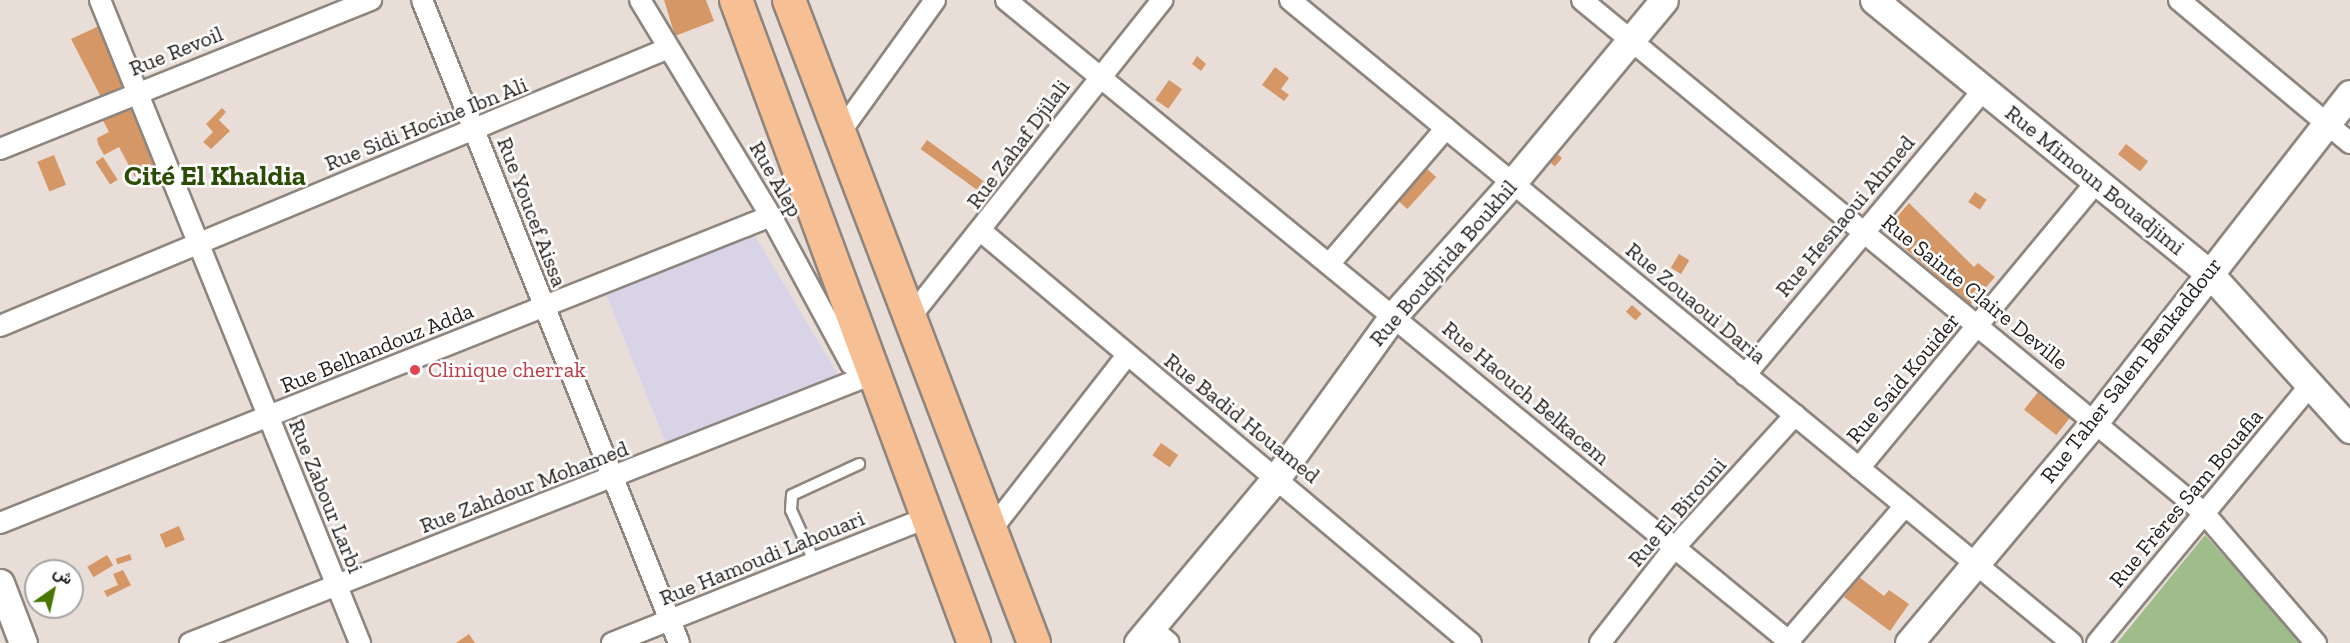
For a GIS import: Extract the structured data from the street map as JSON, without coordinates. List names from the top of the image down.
{
  "streets": {
    "street": [
      "Rue Revoil",
      "Rue Sidi Hocine Ibn Ali",
      "Rue Zahaf Djilali",
      "Rue Alep",
      "Rue Mimoun Bouadjimi",
      "Rue Youcef Aissa",
      "Rue Hesnaoui Ahmed",
      "Rue Boudjrida Boukhil",
      "Rue Sainte Claire Deville",
      "Rue Zouaoui Daria",
      "Rue Belhandouz Adda",
      "Rue Taher Salem Benkaddour",
      "Rue Said Kouider",
      "Rue Haouch Belkacem",
      "Rue Badid Houamed",
      "Rue Zahdour Mohamed",
      "Rue Zabour Larbi",
      "Rue Frères Sam Bouafia",
      "Rue El Birouni",
      "Rue Hamoudi Lahouari"
    ]
  },
  "crossings": [
    ["Rue Revoil", "Rue Zabour Larbi"],
    ["Rue Sidi Hocine Ibn Ali", "Rue Alep"],
    ["Rue Sidi Hocine Ibn Ali", "Rue Youcef Aissa"],
    ["Rue Sidi Hocine Ibn Ali", "Rue Zabour Larbi"],
    ["Rue Zahaf Djilali", "Rue Haouch Belkacem"],
    ["Rue Zahaf Djilali", "Rue Badid Houamed"],
    ["Rue Alep", "Rue Belhandouz Adda"],
    ["Rue Alep", "Rue Zahdour Mohamed"],
    ["Rue Mimoun Bouadjimi", "Rue Hesnaoui Ahmed"],
    ["Rue Mimoun Bouadjimi", "Rue Taher Salem Benkaddour"],
    ["Rue Mimoun Bouadjimi", "Rue Said Kouider"],
    ["Rue Mimoun Bouadjimi", "Rue Frères Sam Bouafia"],
    ["Rue Youcef Aissa", "Rue Belhandouz Adda"],
    ["Rue Youcef Aissa", "Rue Zahdour Mohamed"],
    ["Rue Youcef Aissa", "Rue Hamoudi Lahouari"],
    ["Rue Hesnaoui Ahmed", "Rue Sainte Claire Deville"],
    ["Rue Hesnaoui Ahmed", "Rue Zouaoui Daria"],
    ["Rue Boudjrida Boukhil", "Rue Sainte Claire Deville"],
    ["Rue Boudjrida Boukhil", "Rue Zouaoui Daria"],
    ["Rue Boudjrida Boukhil", "Rue Haouch Belkacem"],
    ["Rue Boudjrida Boukhil", "Rue Badid Houamed"],
    ["Rue Sainte Claire Deville", "Rue Taher Salem Benkaddour"],
    ["Rue Sainte Claire Deville", "Rue Said Kouider"],
    ["Rue Sainte Claire Deville", "Rue Frères Sam Bouafia"],
    ["Rue Zouaoui Daria", "Rue Taher Salem Benkaddour"],
    ["Rue Zouaoui Daria", "Rue Said Kouider"],
    ["Rue Zouaoui Daria", "Rue El Birouni"],
    ["Rue Belhandouz Adda", "Rue Zabour Larbi"],
    ["Rue Haouch Belkacem", "Rue El Birouni"],
    ["Rue Zahdour Mohamed", "Rue Zabour Larbi"]
  ],
  "districts": ["Cité El Khaldia"],
  "places": ["Clinique cherrak"],
  "north": "top right"
}
